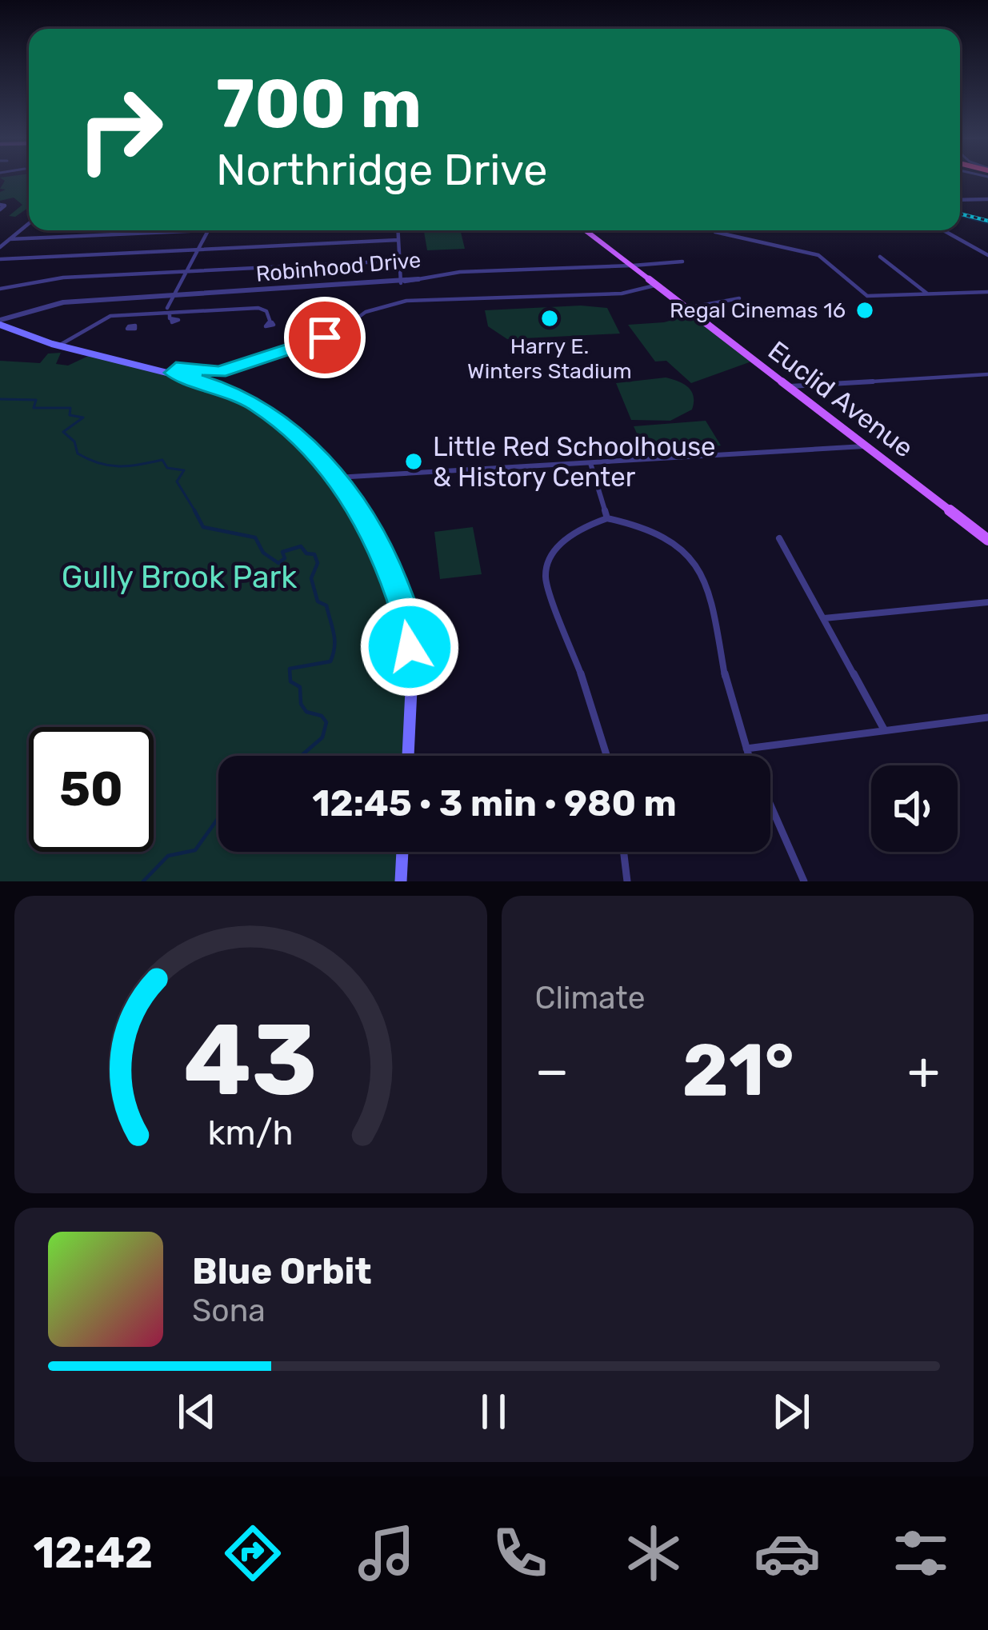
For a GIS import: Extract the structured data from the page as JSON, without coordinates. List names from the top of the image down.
{
  "streets": {
    "main road": ["Euclid Avenue"],
    "street": ["Robinhood Drive"]
  },
  "crossings": [
    ["Robinhood Drive", "Euclid Avenue"]
  ],
  "parks": ["Gully Brook Park"],
  "places": ["Regal Cinemas 16", "Harry E. Winters Stadium", "Little Red Schoolhouse & History Center"],
  "page": {
    "turn": ["700 m", "Northridge Drive"],
    "limit": "50",
    "trip": "12:45 · 3 min · 980 m",
    "tile": "Climate",
    "heat": ["−", "21°", "+"],
    "song": ["Blue Orbit", "Sona"],
    "tabs": "12:42",
    "gauge": ["43", "km/h"]
  }
}
